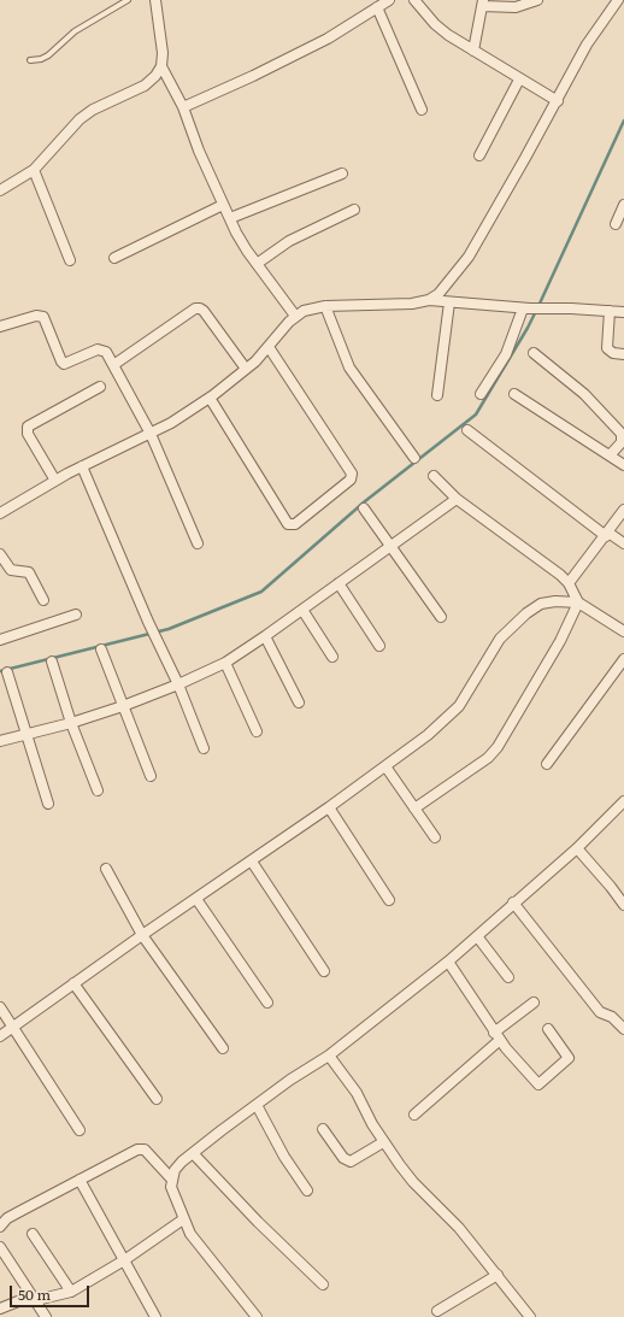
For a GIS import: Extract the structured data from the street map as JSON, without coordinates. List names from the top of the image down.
{
  "scale_bar": "50 m"
}
